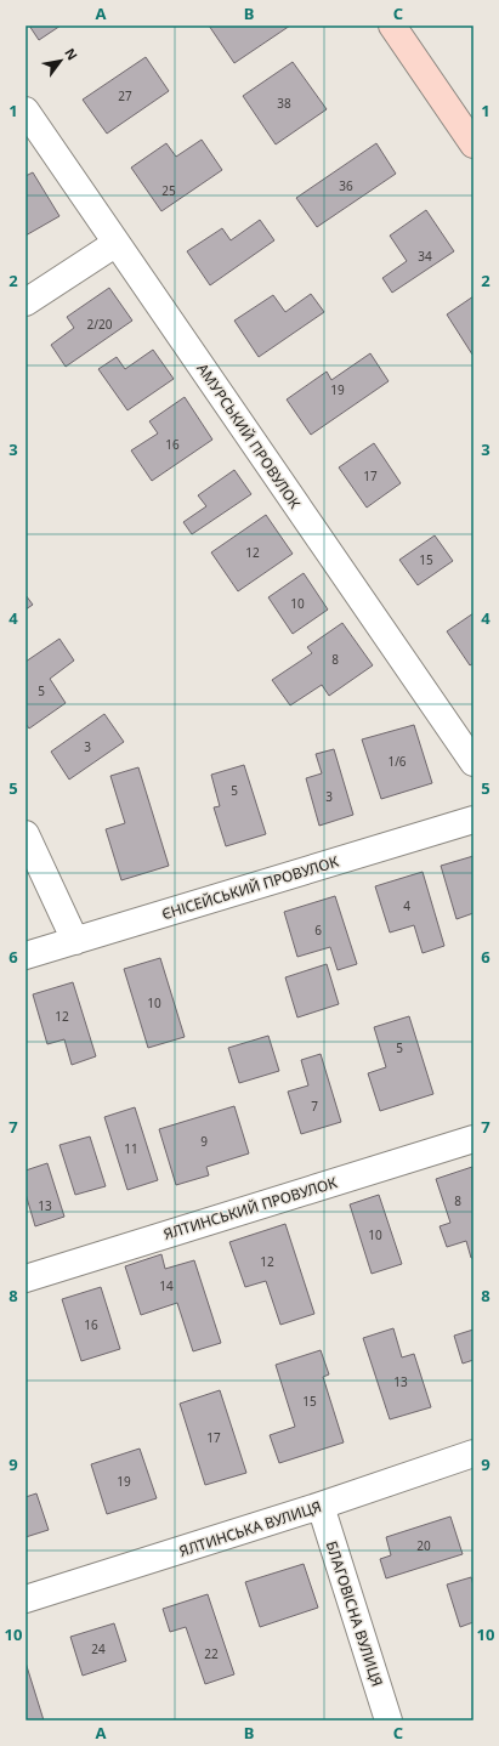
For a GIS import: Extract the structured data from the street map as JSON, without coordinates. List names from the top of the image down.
{
  "streets": {
    "street": [
      "АМУРСЬКИЙ ПРОВУЛОК",
      "ЄНІСЕЙСЬКИЙ ПРОВУЛОК",
      "ЯЛТИНСЬКИЙ ПРОВУЛОК",
      "ЯЛТИНСЬКА ВУЛИЦЯ",
      "БЛАГОВІСНА ВУЛИЦЯ"
    ]
  },
  "crossings": [
    ["ЯЛТИНСЬКА ВУЛИЦЯ", "БЛАГОВІСНА ВУЛИЦЯ"]
  ],
  "house_numbers": [
    "27",
    "38",
    "36",
    "25",
    "34",
    "2/20",
    "19",
    "16",
    "17",
    "12",
    "15",
    "10",
    "8",
    "5",
    "3",
    "1/6",
    "5",
    "3",
    "4",
    "6",
    "10",
    "12",
    "5",
    "7",
    "9",
    "11",
    "8",
    "13",
    "10",
    "12",
    "14",
    "16",
    "13",
    "15",
    "17",
    "19",
    "20",
    "24",
    "22"
  ],
  "north": "top right",
  "grid": {
    "columns": ["A", "B", "C"],
    "rows": [
      "1",
      "2",
      "3",
      "4",
      "5",
      "6",
      "7",
      "8",
      "9",
      "10"
    ]
  }
}
